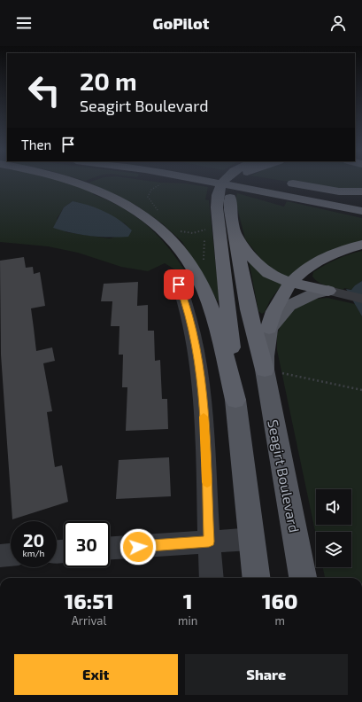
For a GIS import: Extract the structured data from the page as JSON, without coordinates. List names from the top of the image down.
{
  "streets": {
    "main road": ["Seagirt Boulevard"]
  },
  "page": {
    "header": "GoPilot",
    "turn": ["20 m", "Seagirt Boulevard"],
    "then": "Then",
    "speed": "20 km/h",
    "limit": "30",
    "eta": [
      "16:51",
      "Arrival",
      "1",
      "min",
      "160",
      "m"
    ],
    "buttons": ["Exit", "Share"]
  }
}
